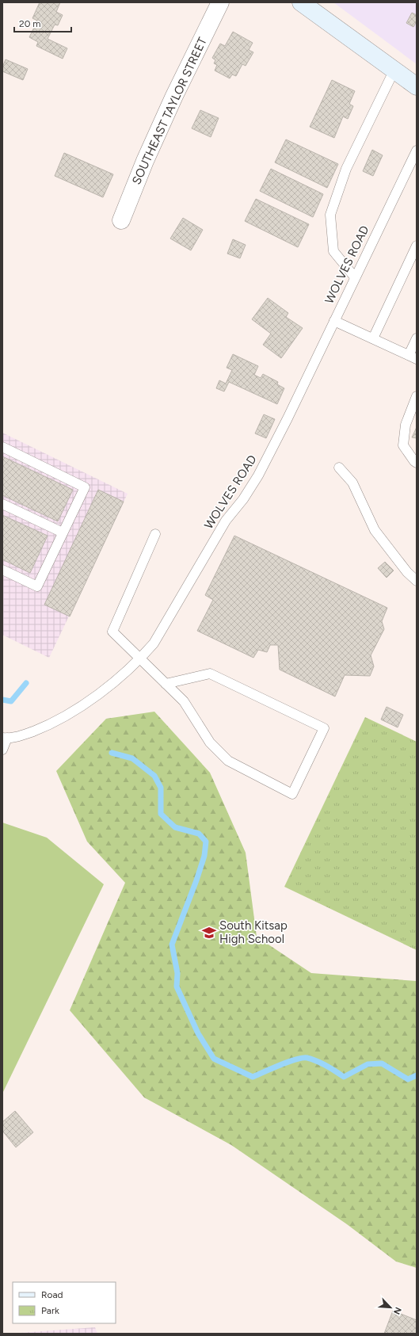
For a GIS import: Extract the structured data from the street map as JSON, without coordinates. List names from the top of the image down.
{
  "streets": {
    "street": ["SOUTHEAST TAYLOR STREET"],
    "lane": ["WOLVES ROAD"]
  },
  "places": {
    "school or university": ["South Kitsap High School"]
  },
  "legend": ["Road", "Park"],
  "scale_bar": "20 m",
  "north": "bottom right"
}
